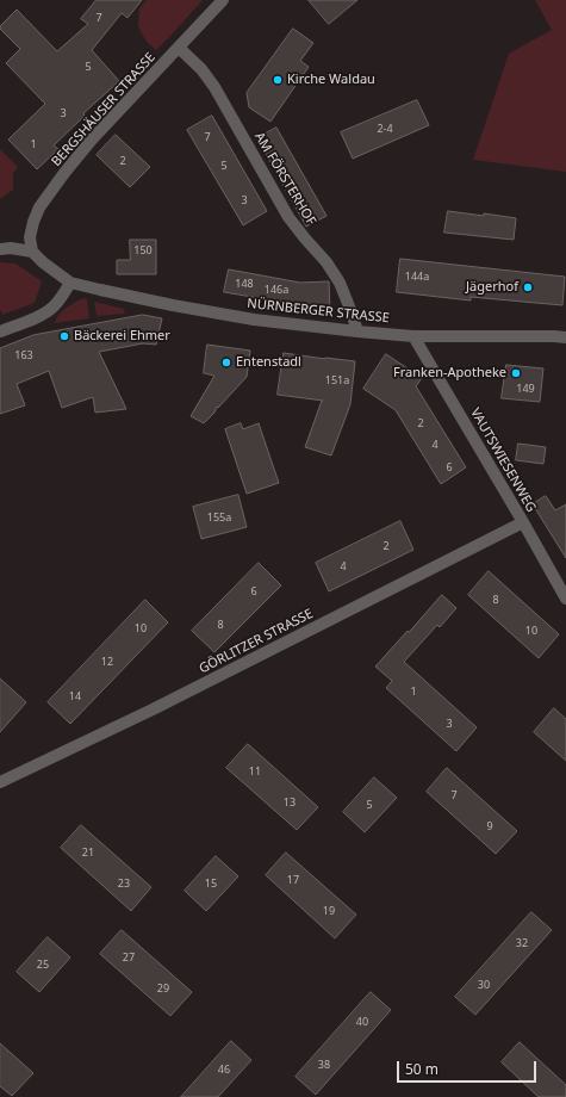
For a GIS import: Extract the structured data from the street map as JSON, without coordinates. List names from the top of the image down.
{
  "streets": {
    "street": [
      "BERGSHÄUSER STRASSE",
      "AM FÖRSTERHOF",
      "NÜRNBERGER STRASSE",
      "VAUTSWIESENWEG",
      "GÖRLITZER STRASSE"
    ]
  },
  "crossings": [
    ["BERGSHÄUSER STRASSE", "AM FÖRSTERHOF"],
    ["BERGSHÄUSER STRASSE", "NÜRNBERGER STRASSE"],
    ["AM FÖRSTERHOF", "NÜRNBERGER STRASSE"],
    ["NÜRNBERGER STRASSE", "VAUTSWIESENWEG"],
    ["VAUTSWIESENWEG", "GÖRLITZER STRASSE"]
  ],
  "places": [
    "Kirche Waldau",
    "Jägerhof",
    "Bäckerei Ehmer",
    "Entenstadl",
    "Franken-Apotheke"
  ],
  "house_numbers": [
    "7",
    "5",
    "3",
    "2-4",
    "7",
    "1",
    "2",
    "5",
    "3",
    "150",
    "144a",
    "148",
    "146a",
    "163",
    "151a",
    "149",
    "2",
    "4",
    "6",
    "155a",
    "2",
    "4",
    "6",
    "8",
    "8",
    "10",
    "10",
    "12",
    "1",
    "14",
    "3",
    "11",
    "7",
    "13",
    "5",
    "9",
    "21",
    "17",
    "23",
    "15",
    "19",
    "32",
    "27",
    "25",
    "30",
    "29",
    "40",
    "38",
    "46"
  ],
  "scale_bar": "50 m"
}
